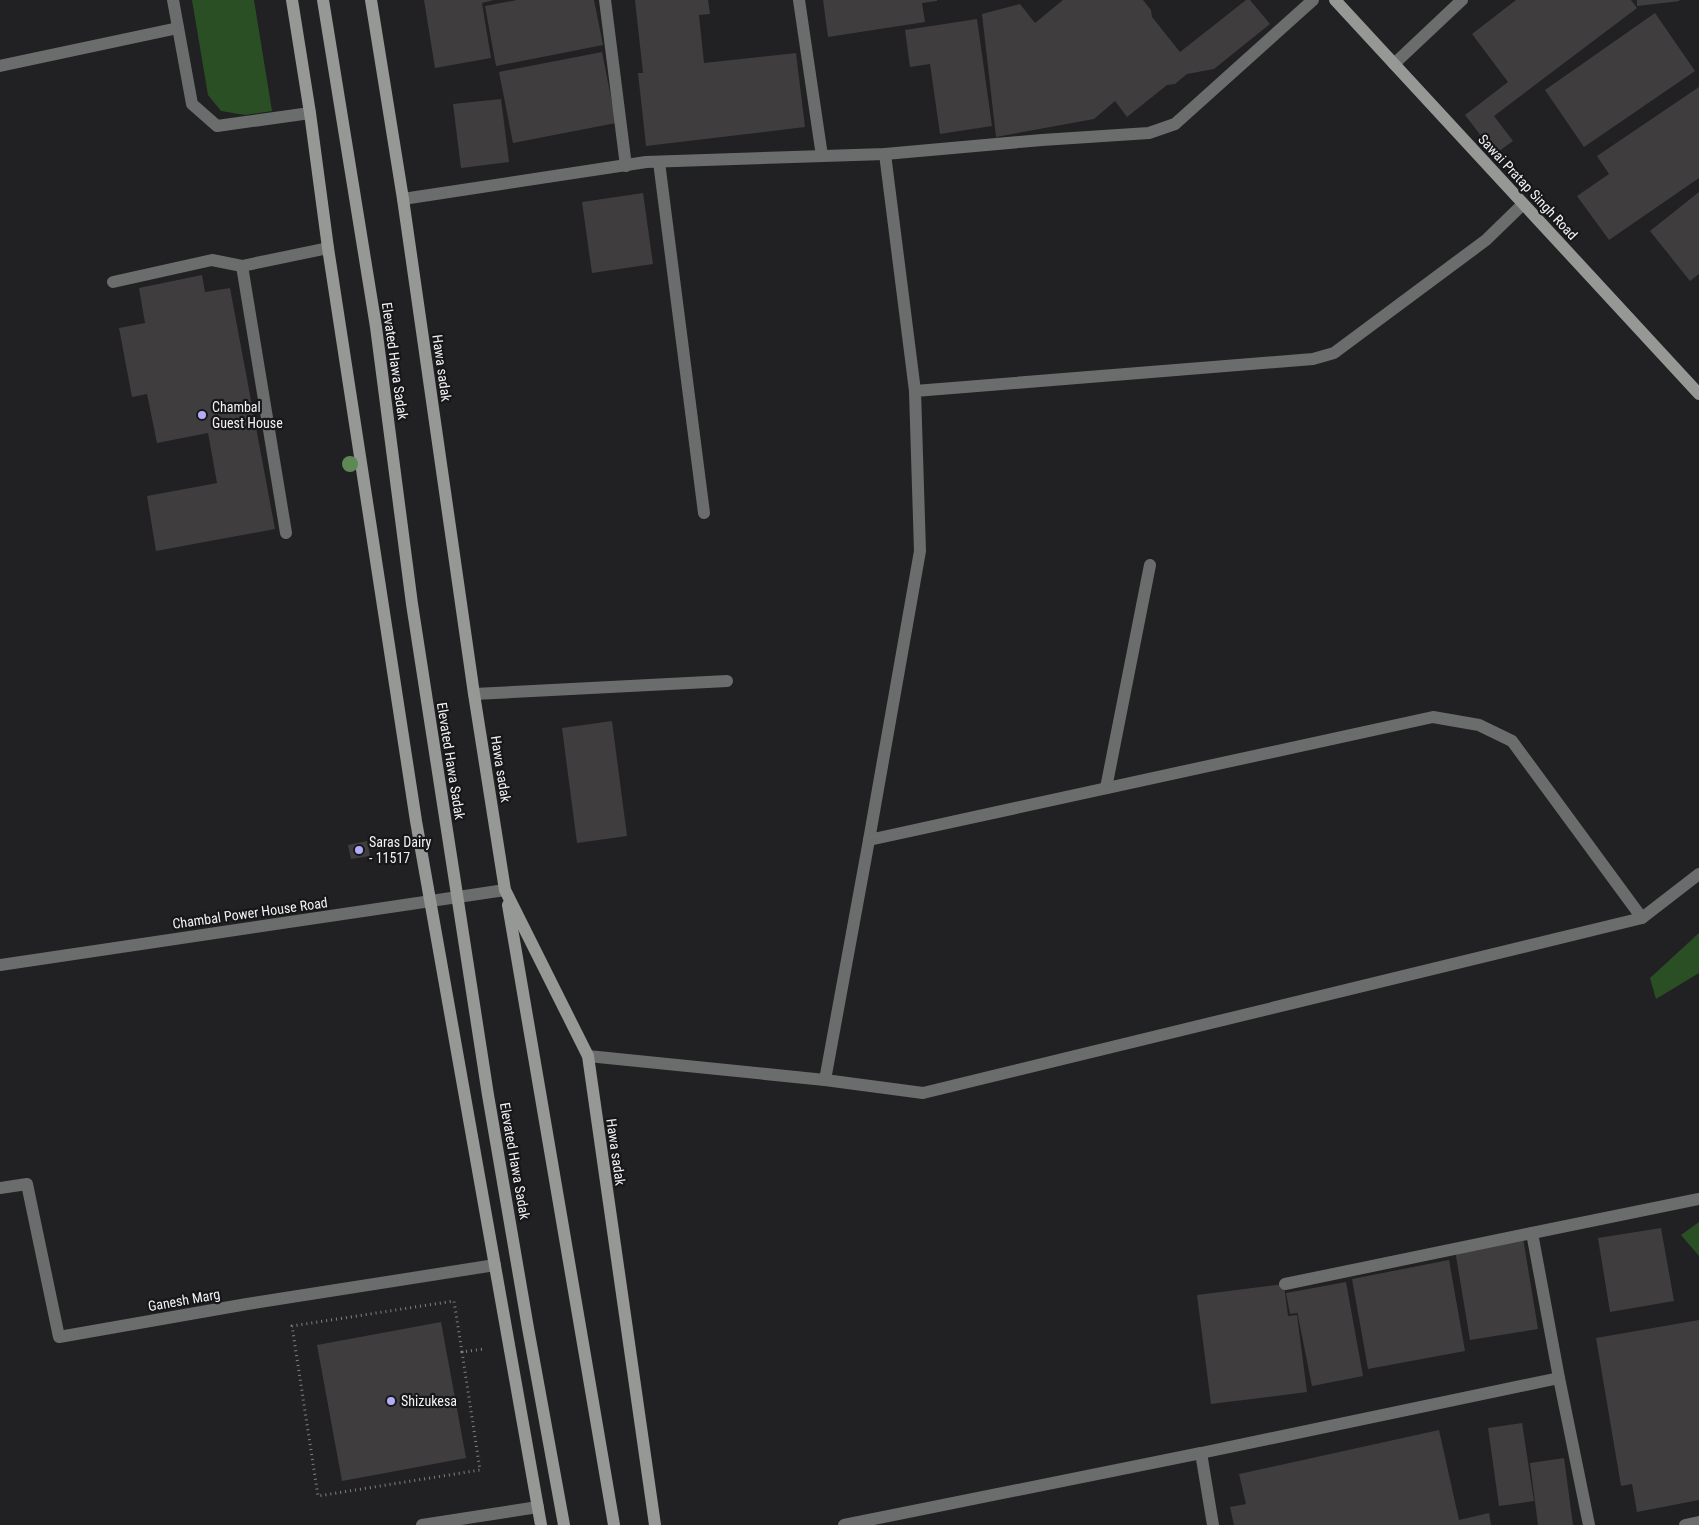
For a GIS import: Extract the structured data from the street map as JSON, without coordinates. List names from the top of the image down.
{
  "streets": {
    "main road": ["Sawai Pratap Singh Road", "Elevated Hawa Sadak", "Hawa sadak"],
    "street": ["Chambal Power House Road", "Ganesh Marg"]
  },
  "crossings": [
    ["Hawa sadak", "Chambal Power House Road"]
  ],
  "places": ["Chambal Guest House", "Saras Dairy - 11517", "Shizukesa"]
}
